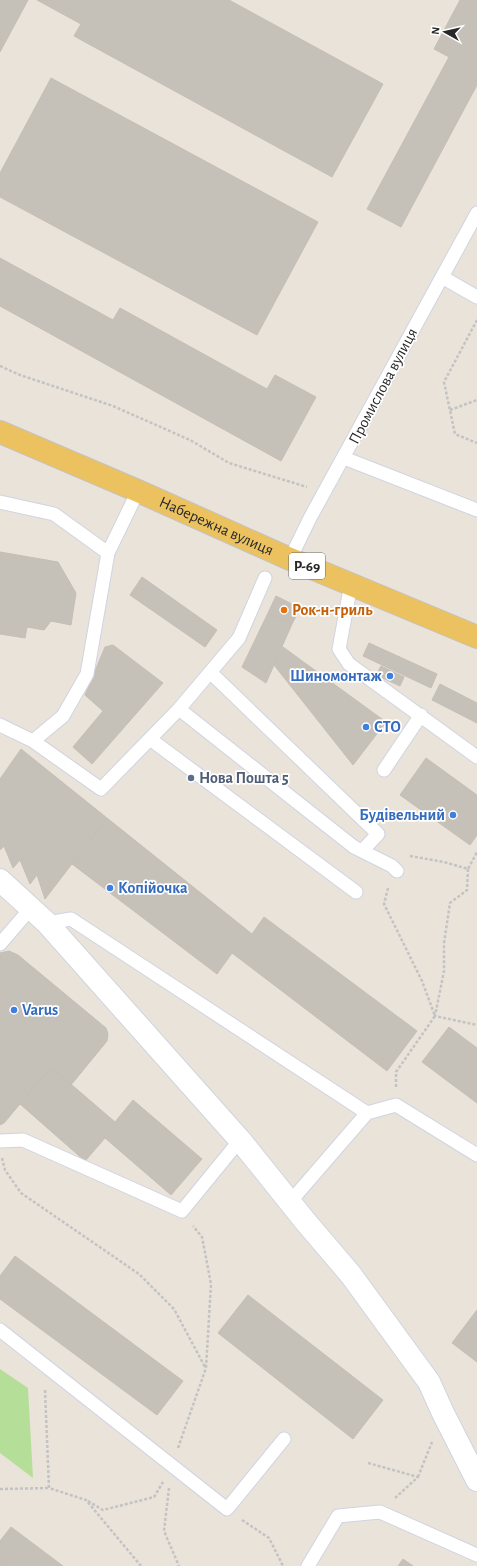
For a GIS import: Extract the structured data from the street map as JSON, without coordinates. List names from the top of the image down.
{
  "streets": {
    "main road": ["Набережна вулиця", "Р-69"],
    "lane": ["Промислова вулиця"]
  },
  "crossings": [
    ["Промислова вулиця", "Набережна вулиця"]
  ],
  "places": [
    "Рок-н-гриль",
    "Шиномонтаж",
    "СТО",
    "Нова Пошта 5",
    "Будівельний",
    "Копійочка",
    "Varus"
  ],
  "north": "left"
}
